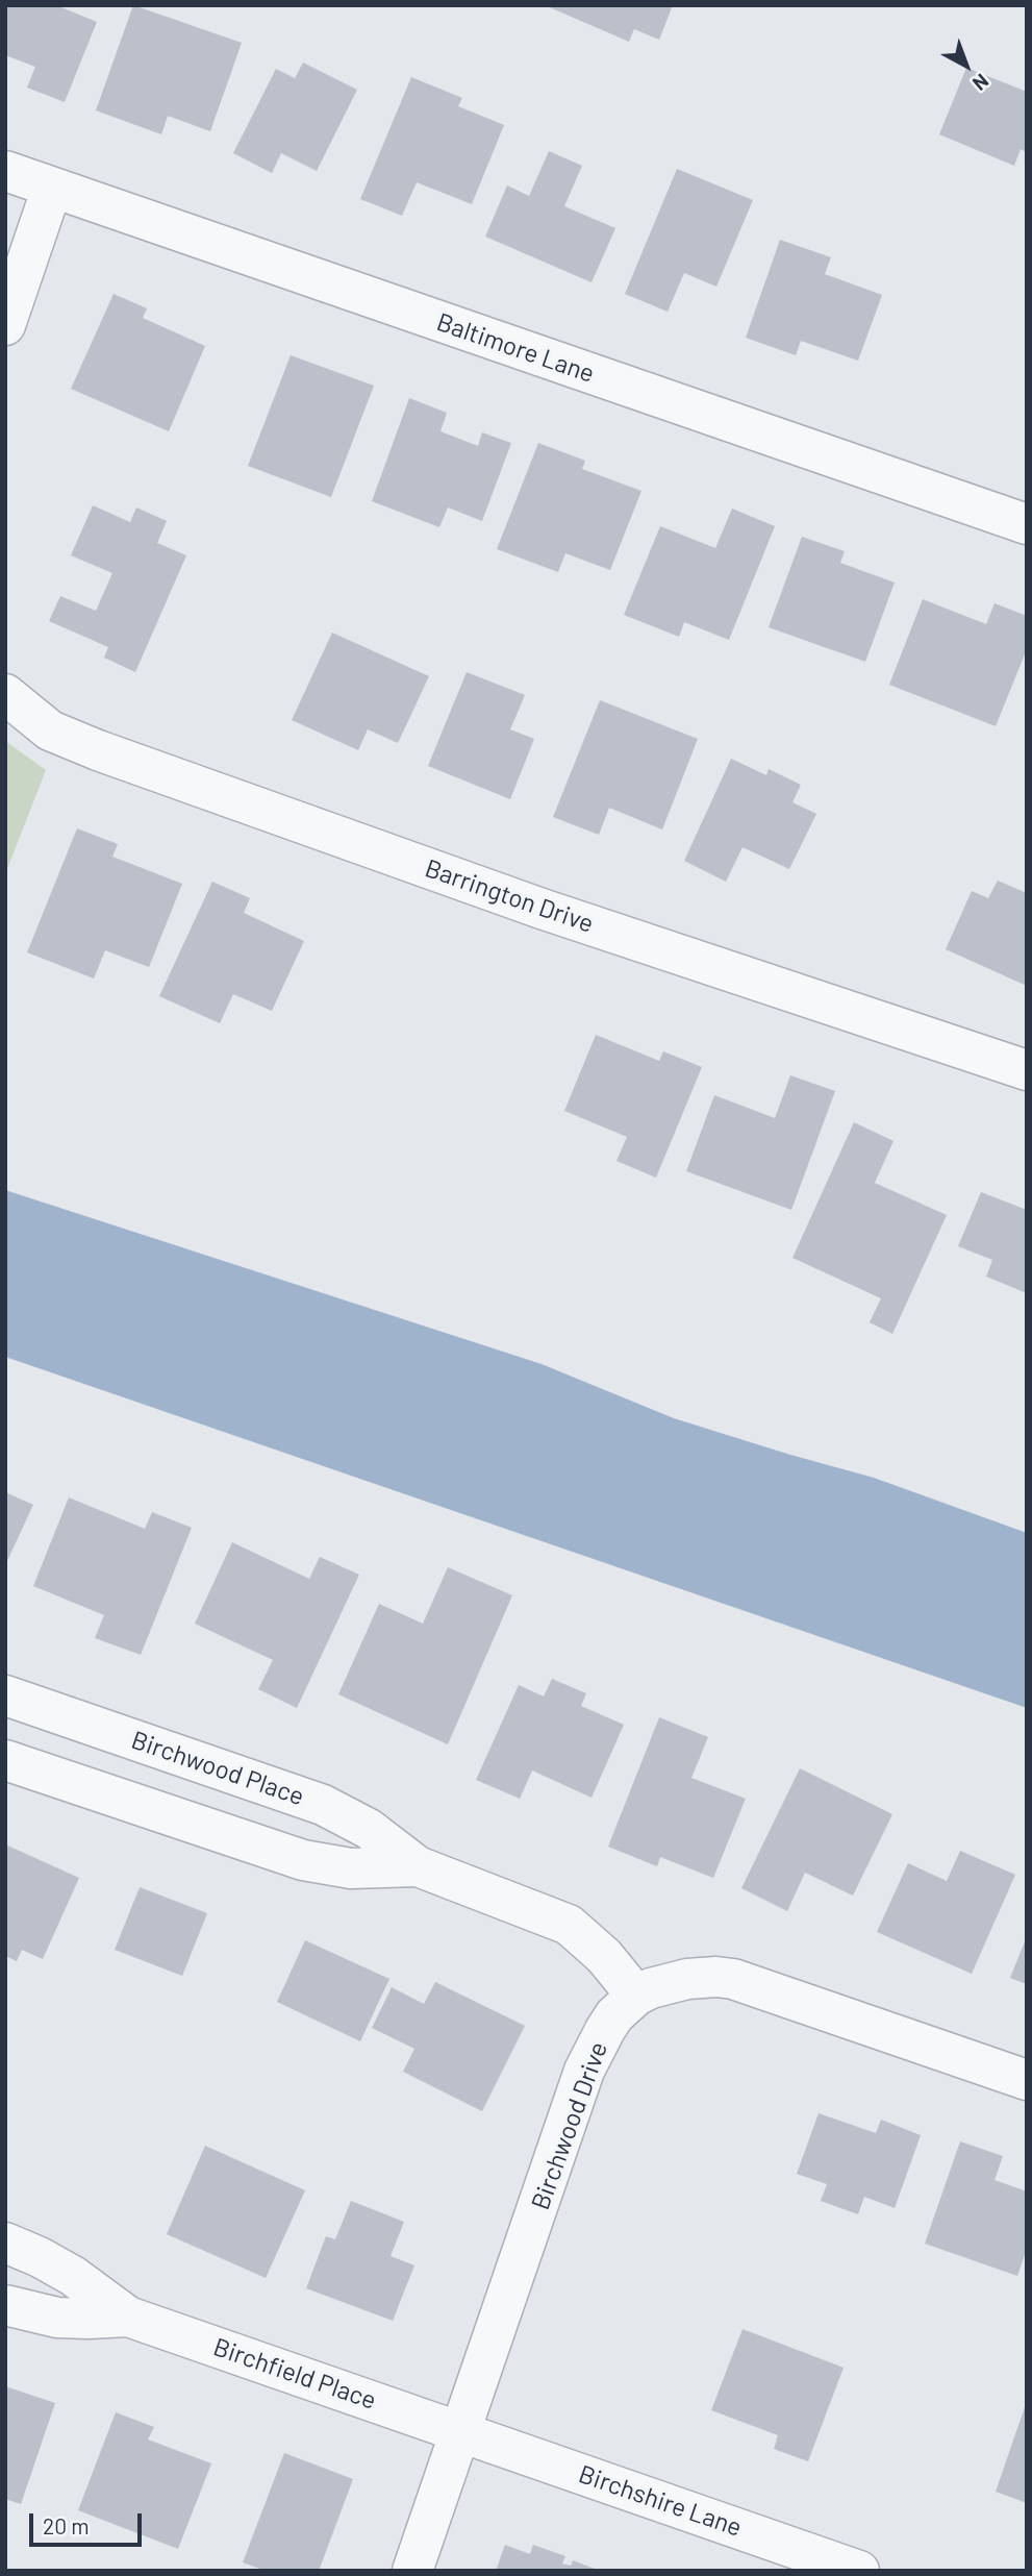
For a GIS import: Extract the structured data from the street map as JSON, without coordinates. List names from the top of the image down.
{
  "streets": {
    "street": [
      "Baltimore Lane",
      "Barrington Drive",
      "Birchwood Place",
      "Birchwood Drive",
      "Birchfield Place",
      "Birchshire Lane"
    ]
  },
  "crossings": [
    ["Birchwood Place", "Birchwood Drive"],
    ["Birchwood Drive", "Birchfield Place"],
    ["Birchwood Drive", "Birchshire Lane"],
    ["Birchfield Place", "Birchshire Lane"]
  ],
  "scale_bar": "20 m",
  "north": "bottom right"
}
